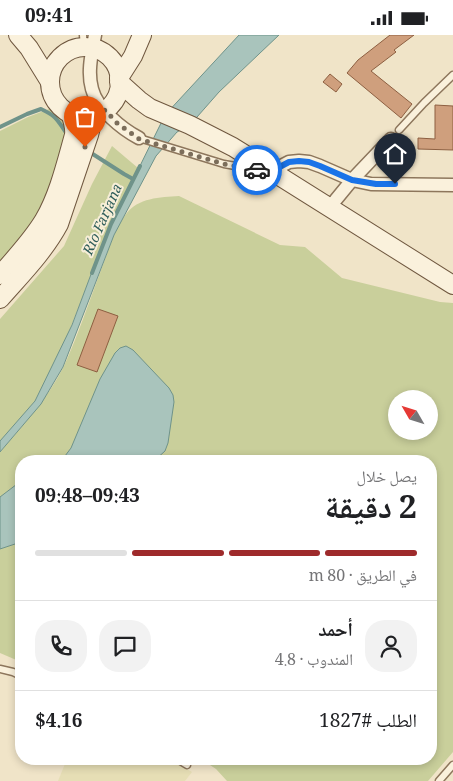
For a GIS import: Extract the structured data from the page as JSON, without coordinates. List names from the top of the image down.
{
  "water": ["Río Farjana"],
  "north": "top left",
  "page": {
    "status": "09:41",
    "heading": ["2 دقيقة", "يصل خلال", "09:43–09:48"],
    "panel": [
      "أحمد",
      "المندوب · 4.8",
      "الطلب #1827",
      "$4.16"
    ],
    "bar": "في الطريق · 80 m"
  }
}
